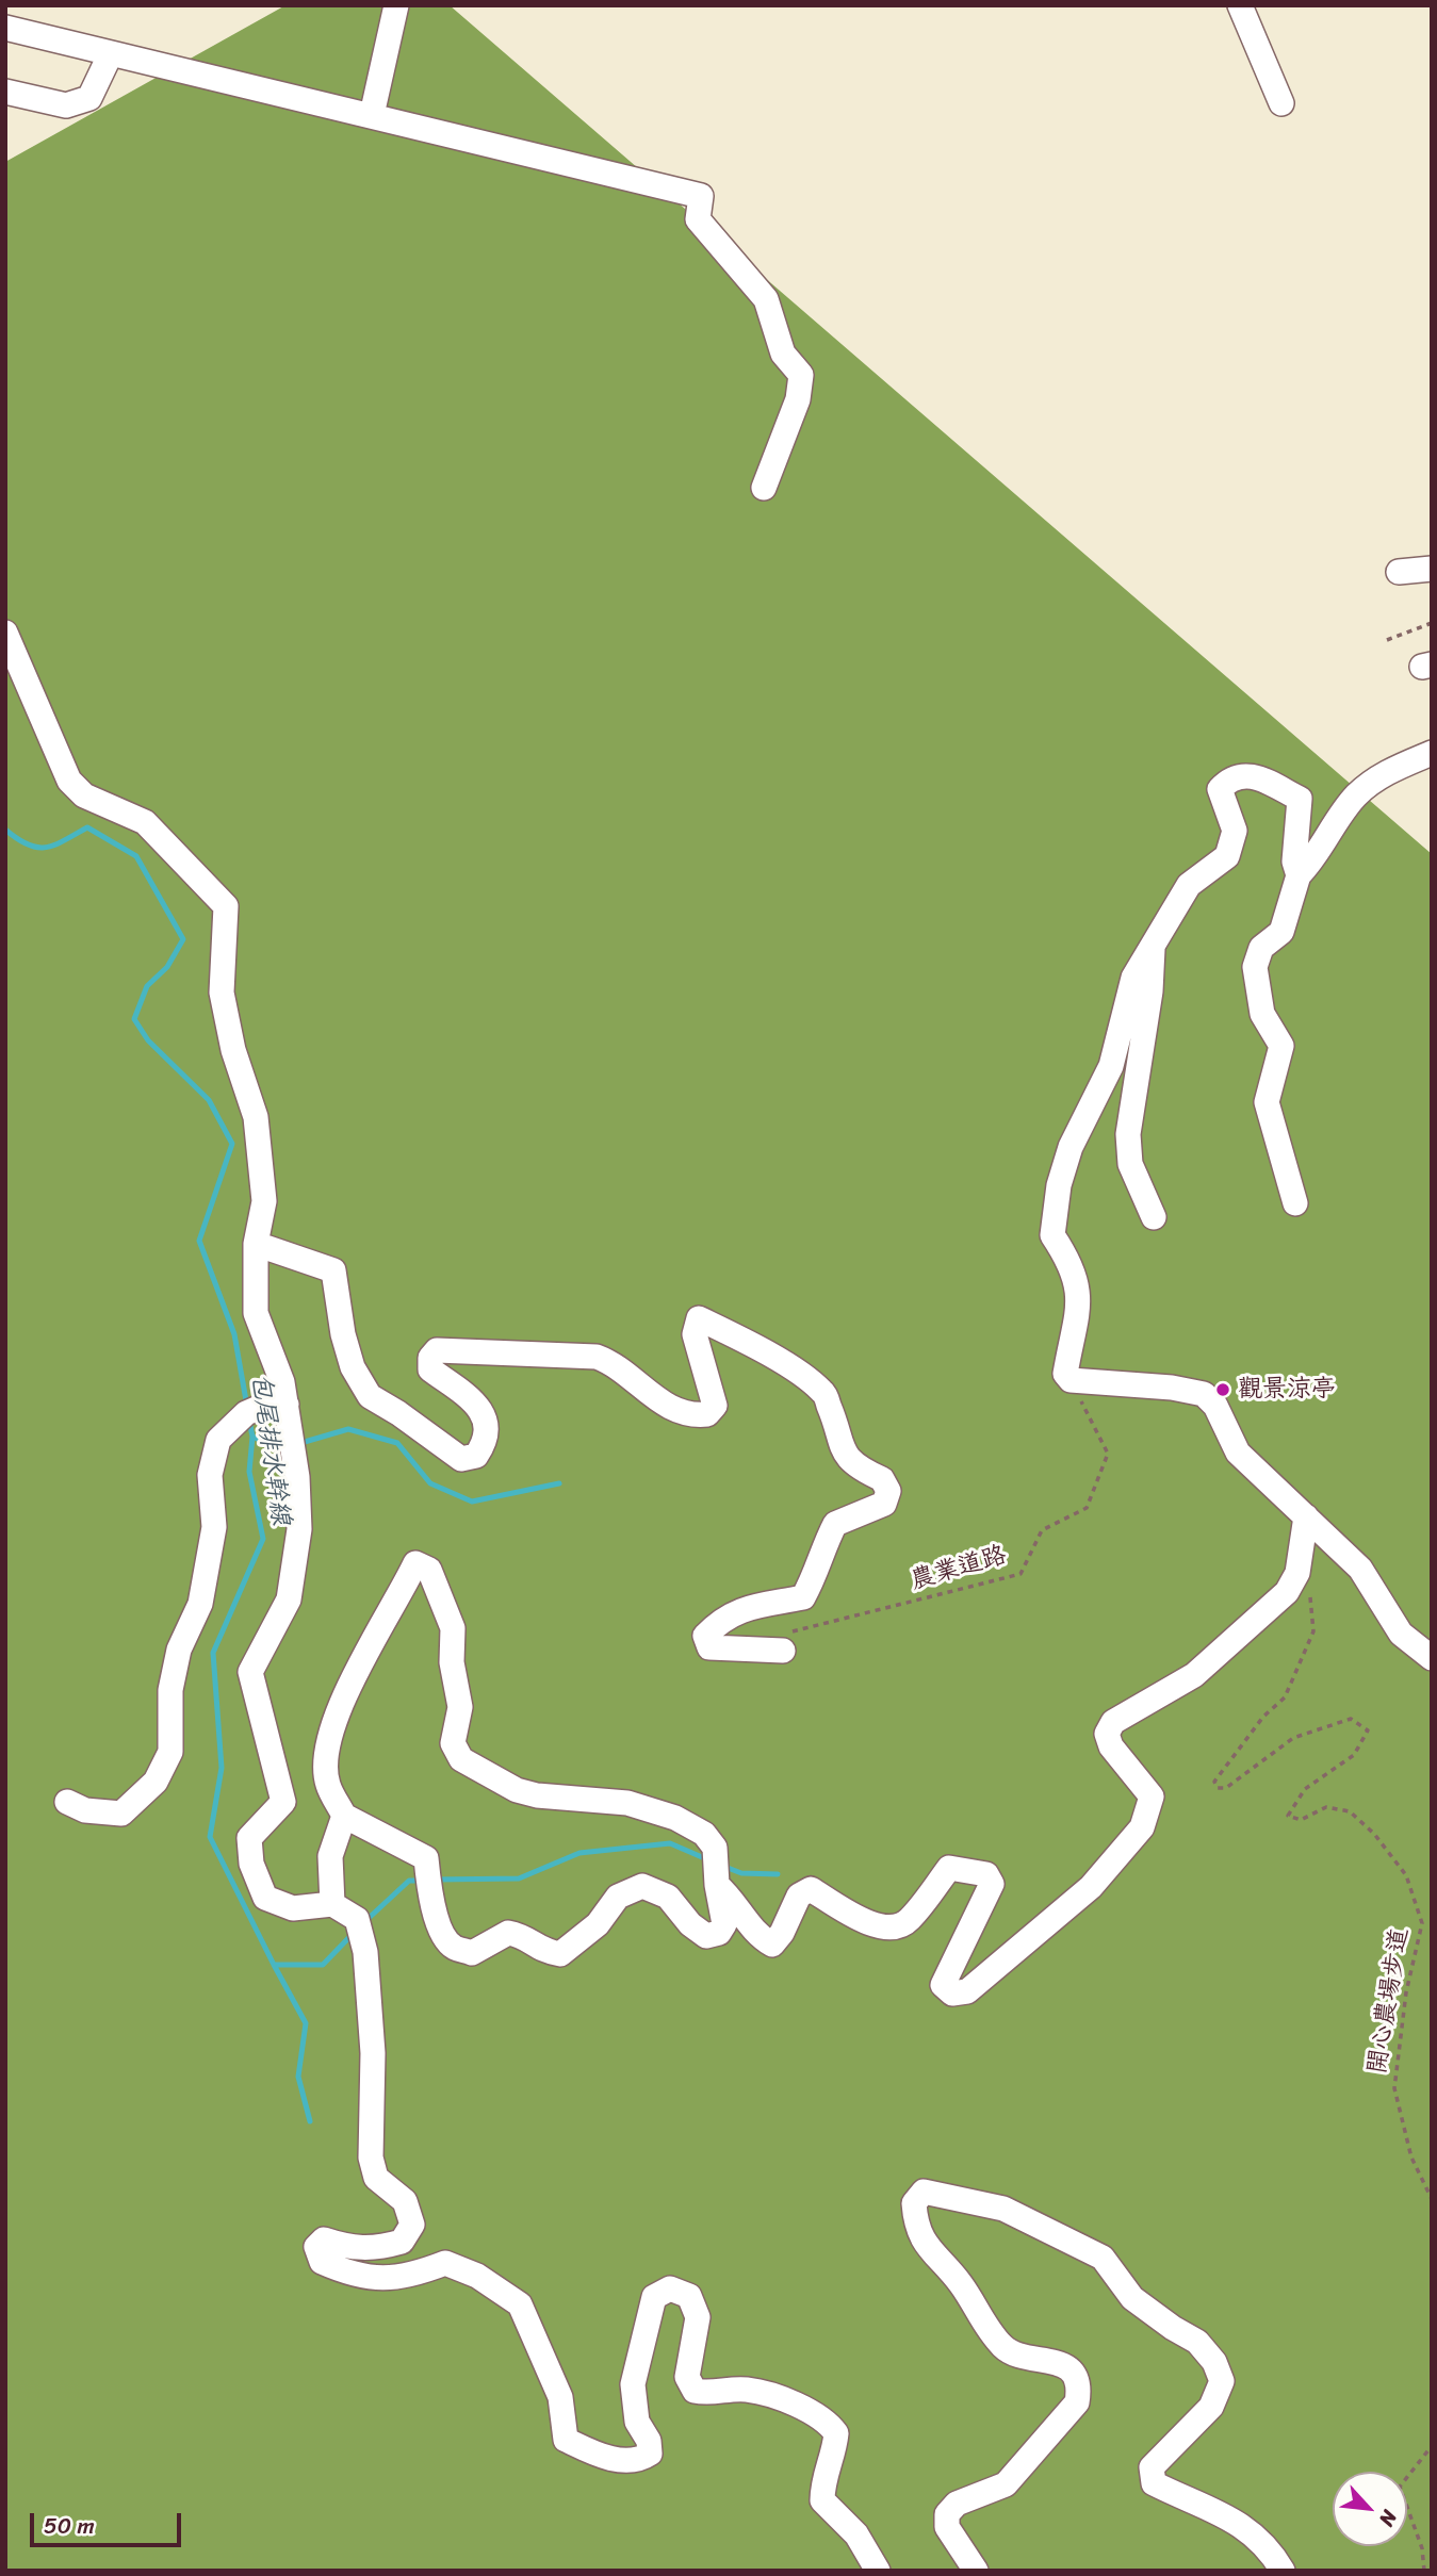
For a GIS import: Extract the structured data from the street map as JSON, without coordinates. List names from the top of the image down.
{
  "streets": {
    "path": ["農業道路", "開心農場步道"]
  },
  "water": ["包尾排水幹線"],
  "places": ["觀景涼亭"],
  "scale_bar": "50 m",
  "north": "bottom right"
}
